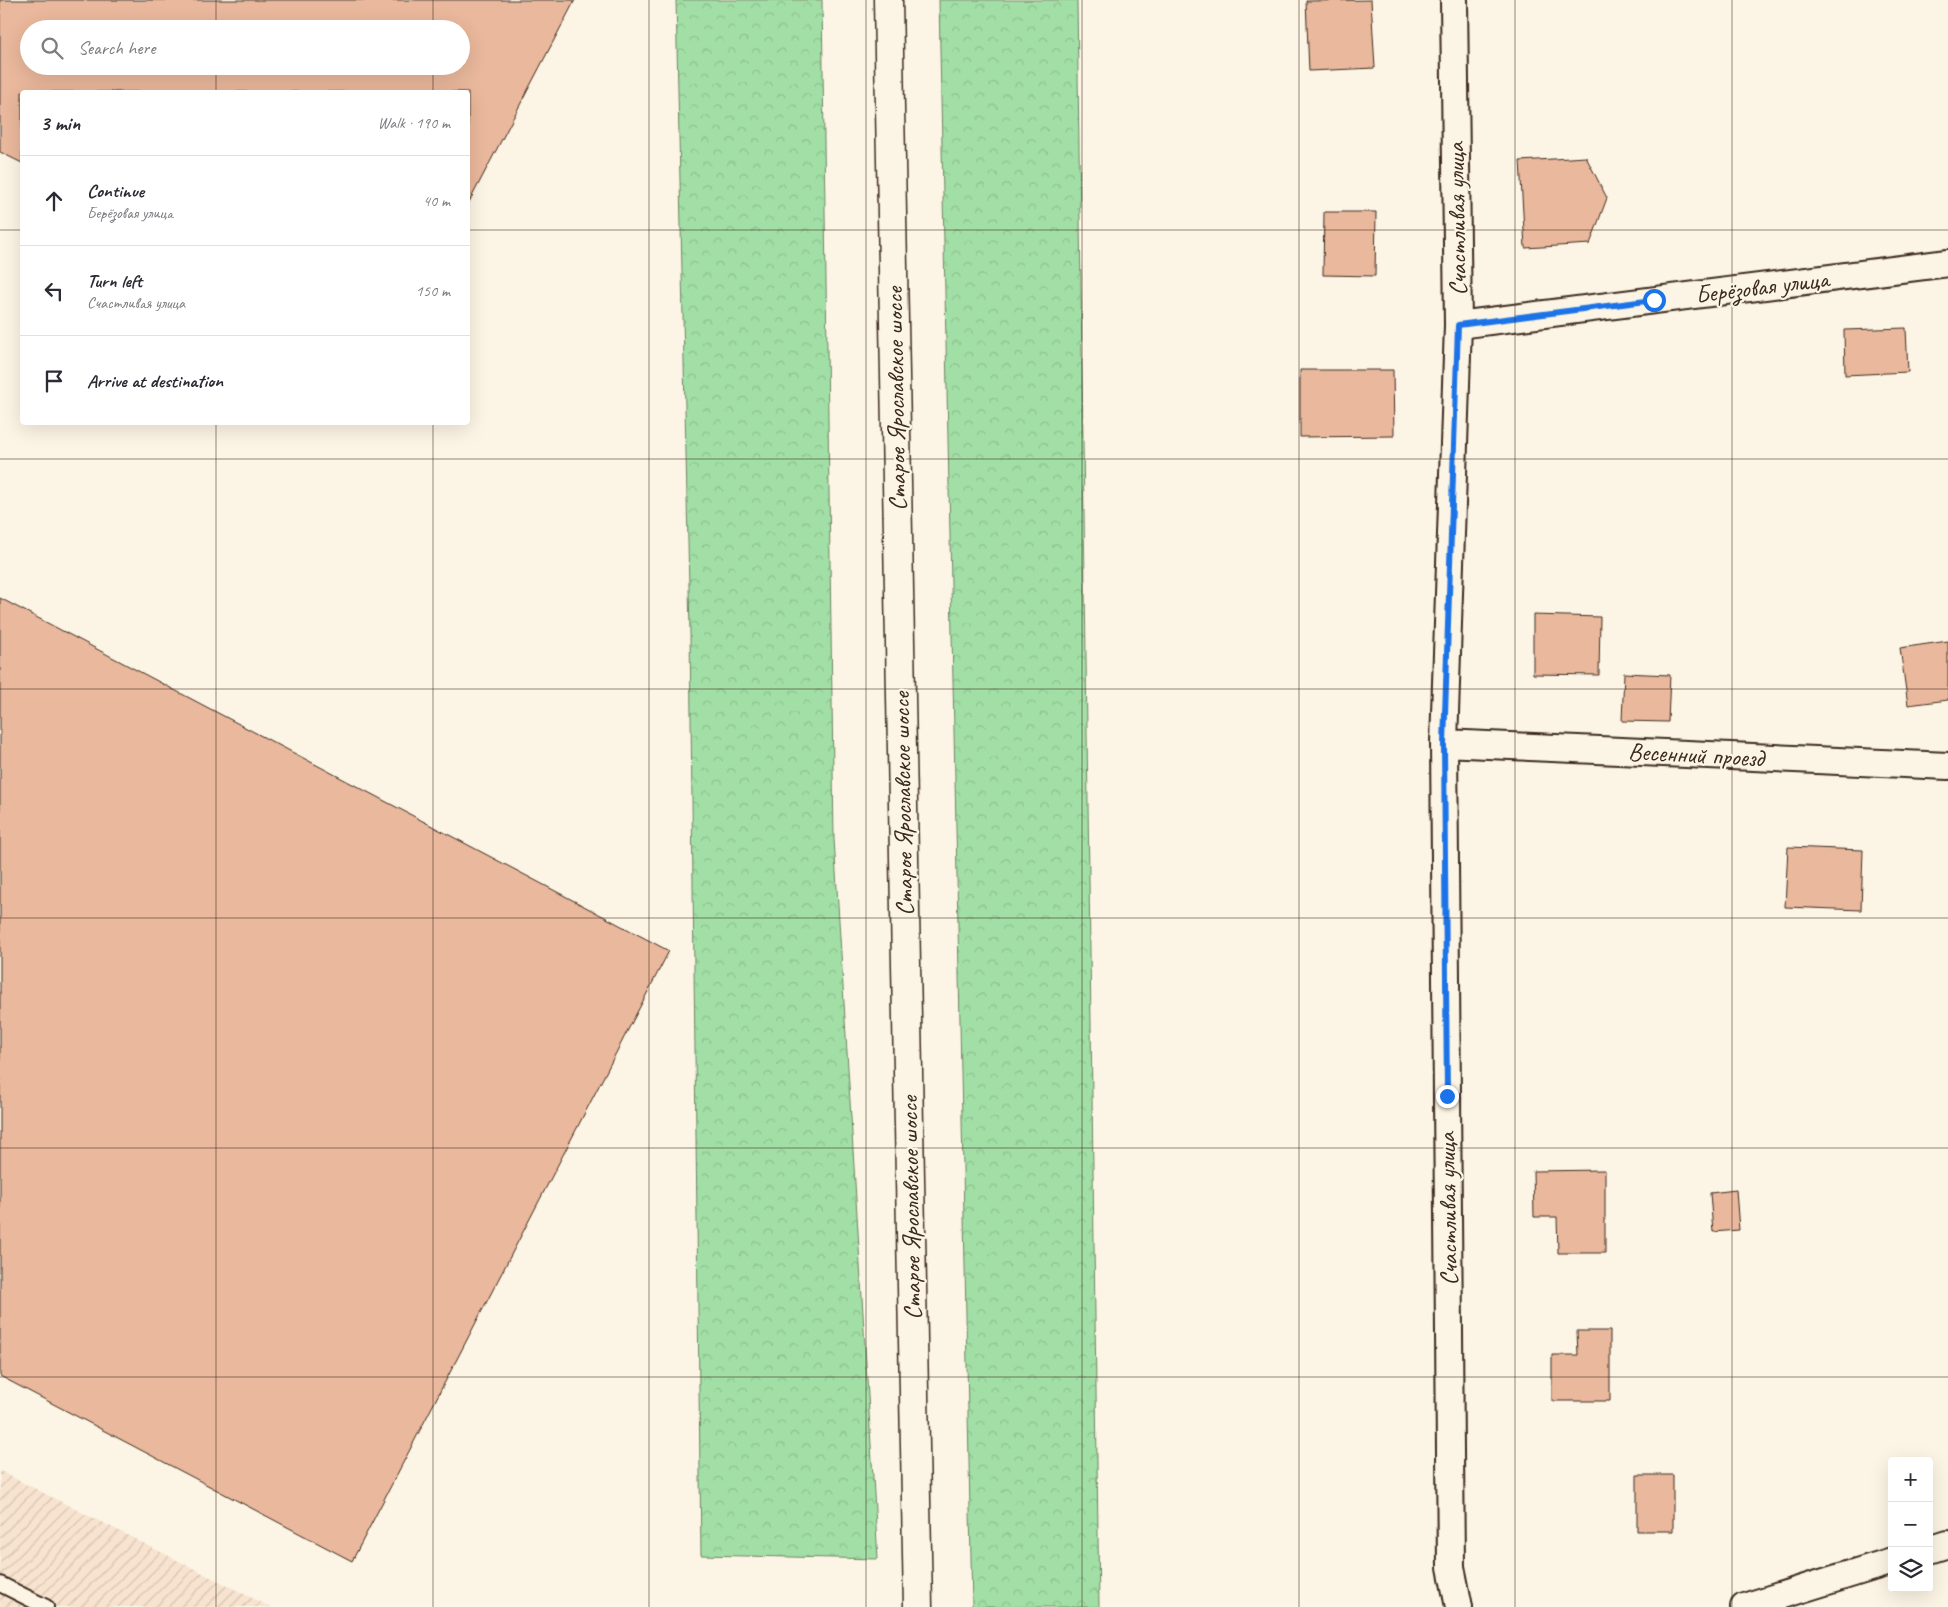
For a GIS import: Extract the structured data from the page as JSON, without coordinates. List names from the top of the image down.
{
  "streets": {
    "main road": ["Старое Ярославское шоссе"],
    "street": ["Счастливая улица", "Берёзовая улица", "Весенний проезд"]
  },
  "crossings": [
    ["Счастливая улица", "Берёзовая улица"],
    ["Счастливая улица", "Весенний проезд"]
  ],
  "page": {
    "search": "Search here",
    "heading": ["3 min", "Walk · 190 m"],
    "list": [
      ["Continue", "Берёзовая улица", "40 m"],
      ["Turn left", "Счастливая улица", "150 m"],
      "Arrive at destination"
    ],
    "map_buttons": ["+", "−"]
  }
}
